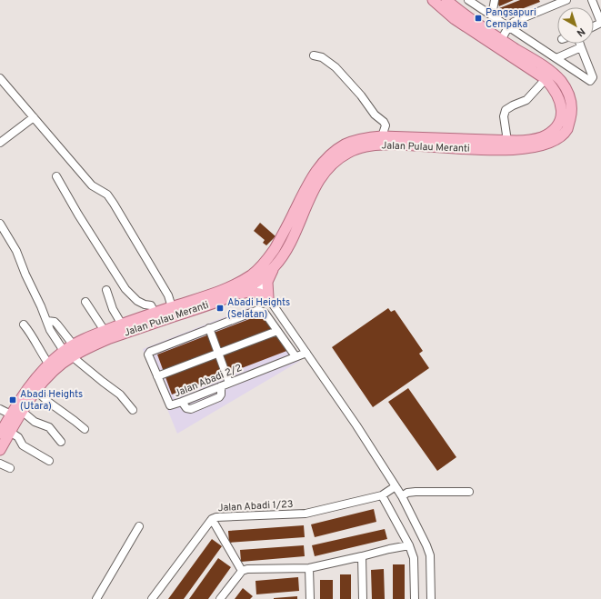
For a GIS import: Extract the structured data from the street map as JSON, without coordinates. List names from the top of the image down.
{
  "streets": {
    "main road": ["Jalan Pulau Meranti"],
    "street": ["Jalan Abadi 2/2", "Jalan Abadi 1/23"]
  },
  "places": {
    "transit": ["Pangsapuri Cempaka", "Abadi Heights (Selatan)", "Abadi Heights (Utara)"]
  },
  "north": "bottom right"
}
